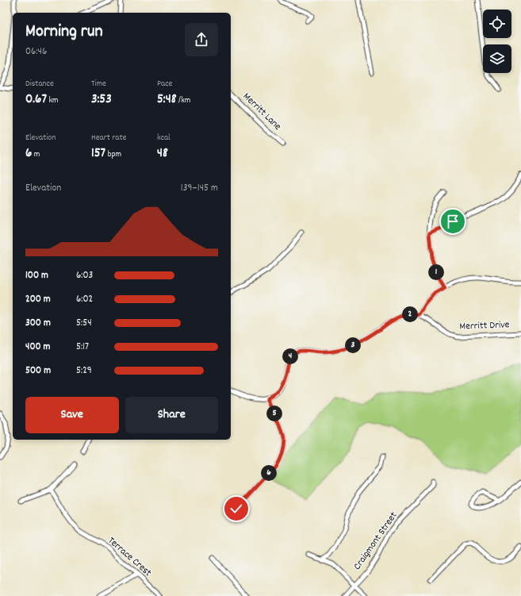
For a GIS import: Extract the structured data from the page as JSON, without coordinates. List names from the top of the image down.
{
  "streets": {
    "street": [
      "Merritt Lane",
      "Merritt Drive",
      "Craigmont Street",
      "Terrace Crest"
    ]
  },
  "page": {
    "heading": ["Morning run", "06:46"],
    "stats": [
      ["Distance", "0.67 km"],
      ["Time", "3:53"],
      ["Pace", "5:48 /km"],
      ["Elevation", "6 m"],
      ["Heart rate", "157 bpm"],
      ["kcal", "48"]
    ],
    "chart": ["Elevation", "139–145 m"],
    "list": [
      {
        "name": "100 m",
        "note": "6:03"
      },
      {
        "name": "200 m",
        "note": "6:02"
      },
      {
        "name": "300 m",
        "note": "5:54"
      },
      {
        "name": "400 m",
        "note": "5:17"
      },
      {
        "name": "500 m",
        "note": "5:29"
      }
    ],
    "pins": [
      "1",
      "2",
      "3",
      "4",
      "5",
      "6"
    ],
    "buttons": ["Save", "Share"]
  }
}
